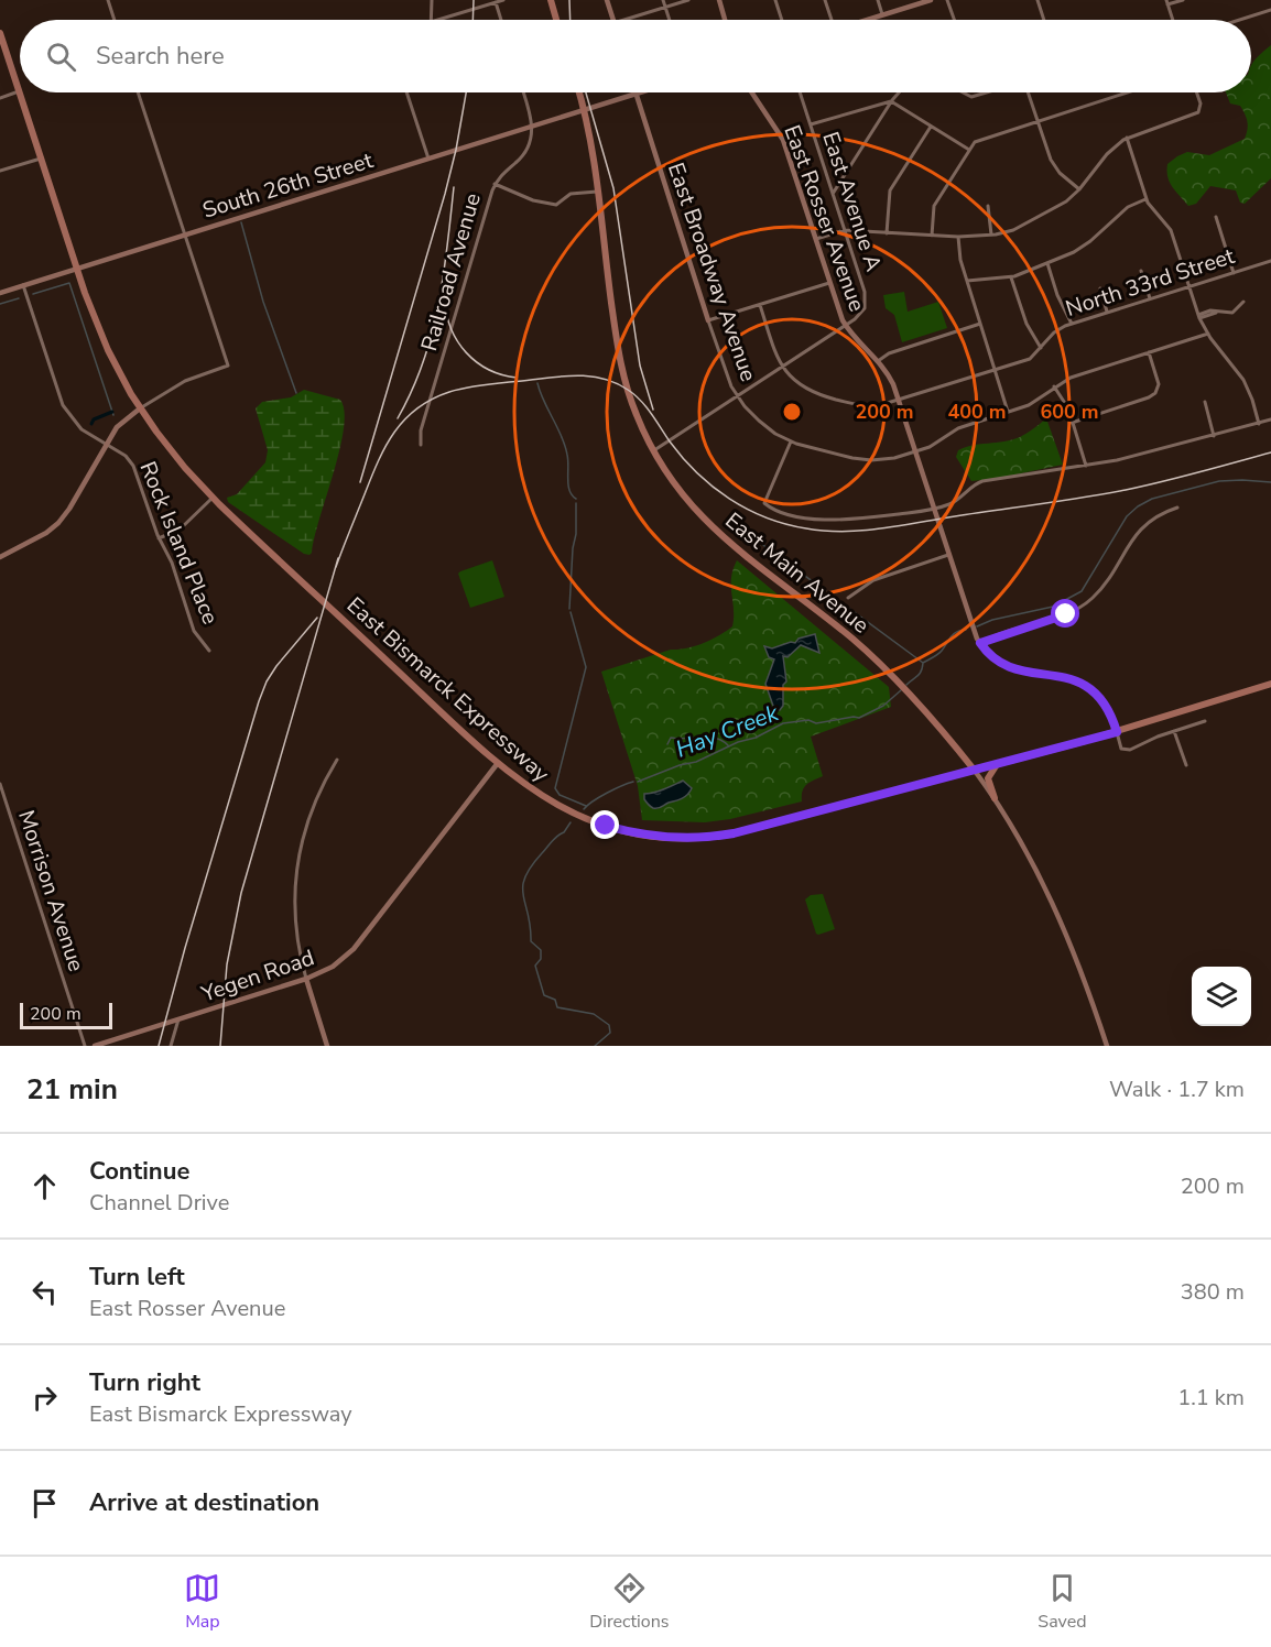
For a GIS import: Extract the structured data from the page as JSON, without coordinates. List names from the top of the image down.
{
  "streets": {
    "main road": ["East Main Avenue", "East Bismarck Expressway"],
    "street": [
      "South 26th Street",
      "East Avenue A",
      "East Rosser Avenue",
      "Railroad Avenue",
      "East Broadway Avenue",
      "North 33rd Street",
      "Rock Island Place",
      "Morrison Avenue",
      "Yegen Road"
    ]
  },
  "crossings": [
    ["South 26th Street", "Railroad Avenue"],
    ["South 26th Street", "East Broadway Avenue"],
    ["South 26th Street", "Rock Island Place"],
    ["South 26th Street", "East Main Avenue"],
    ["South 26th Street", "East Bismarck Expressway"],
    ["East Avenue A", "East Rosser Avenue"],
    ["East Rosser Avenue", "East Broadway Avenue"],
    ["East Rosser Avenue", "North 33rd Street"],
    ["East Rosser Avenue", "East Bismarck Expressway"],
    ["East Main Avenue", "East Bismarck Expressway"],
    ["East Bismarck Expressway", "Yegen Road"]
  ],
  "water": ["Hay Creek"],
  "scale_bar": "200 m",
  "page": {
    "search": "Search here",
    "scale": "200 m",
    "heading": ["21 min", "Walk · 1.7 km"],
    "list": [
      ["Continue", "Channel Drive", "200 m"],
      ["Turn left", "East Rosser Avenue", "380 m"],
      ["Turn right", "East Bismarck Expressway", "1.1 km"],
      "Arrive at destination"
    ],
    "nav": ["Map", "Directions", "Saved"]
  },
  "rings": ["200 m", "400 m", "600 m"]
}
